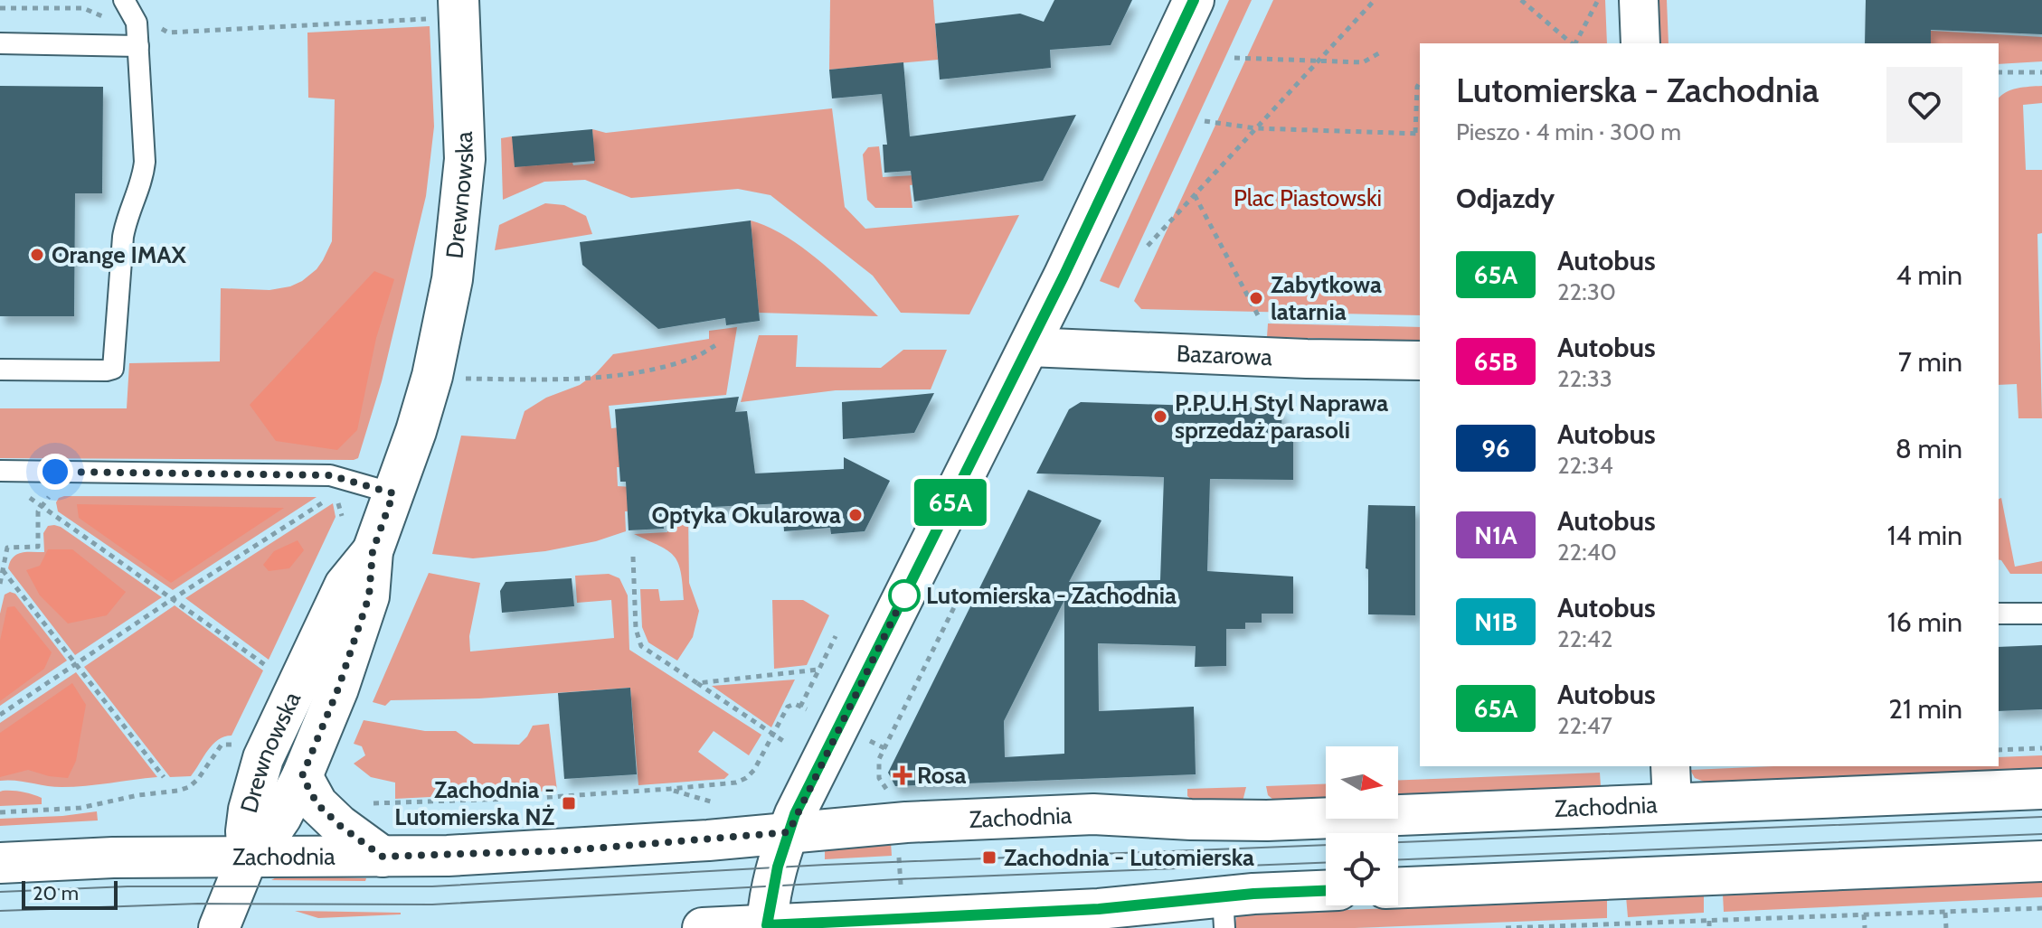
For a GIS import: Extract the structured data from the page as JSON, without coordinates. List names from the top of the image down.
{
  "streets": {
    "main road": ["Drewnowska", "Zachodnia"],
    "street": ["Bazarowa"]
  },
  "crossings": [
    ["Drewnowska", "Zachodnia"]
  ],
  "parks": ["Plac Piastowski"],
  "places": {
    "other": [
      "Orange IMAX",
      "Zabytkowa latarnia",
      "P.P.U.H Styl Naprawa sprzedaż parasoli",
      "Optyka Okularowa",
      "Lutomierska - Zachodnia"
    ],
    "health": ["Rosa"],
    "transit": ["Zachodnia - Lutomierska NŻ", "Zachodnia - Lutomierska"]
  },
  "lines": ["bus line 65A"],
  "scale_bar": "20 m",
  "north": "right",
  "page": {
    "on_map": "65A",
    "heading": [
      ["Lutomierska - Zachodnia", "Pieszo · 4 min · 300 m"],
      "Odjazdy"
    ],
    "list": [
      {
        "mark": "65A",
        "name": "Autobus",
        "note": "22:30",
        "value": "4 min"
      },
      {
        "mark": "65B",
        "name": "Autobus",
        "note": "22:33",
        "value": "7 min"
      },
      {
        "mark": "96",
        "name": "Autobus",
        "note": "22:34",
        "value": "8 min"
      },
      {
        "mark": "N1A",
        "name": "Autobus",
        "note": "22:40",
        "value": "14 min"
      },
      {
        "mark": "N1B",
        "name": "Autobus",
        "note": "22:42",
        "value": "16 min"
      },
      {
        "mark": "65A",
        "name": "Autobus",
        "note": "22:47",
        "value": "21 min"
      }
    ],
    "scale": "20 m"
  }
}
